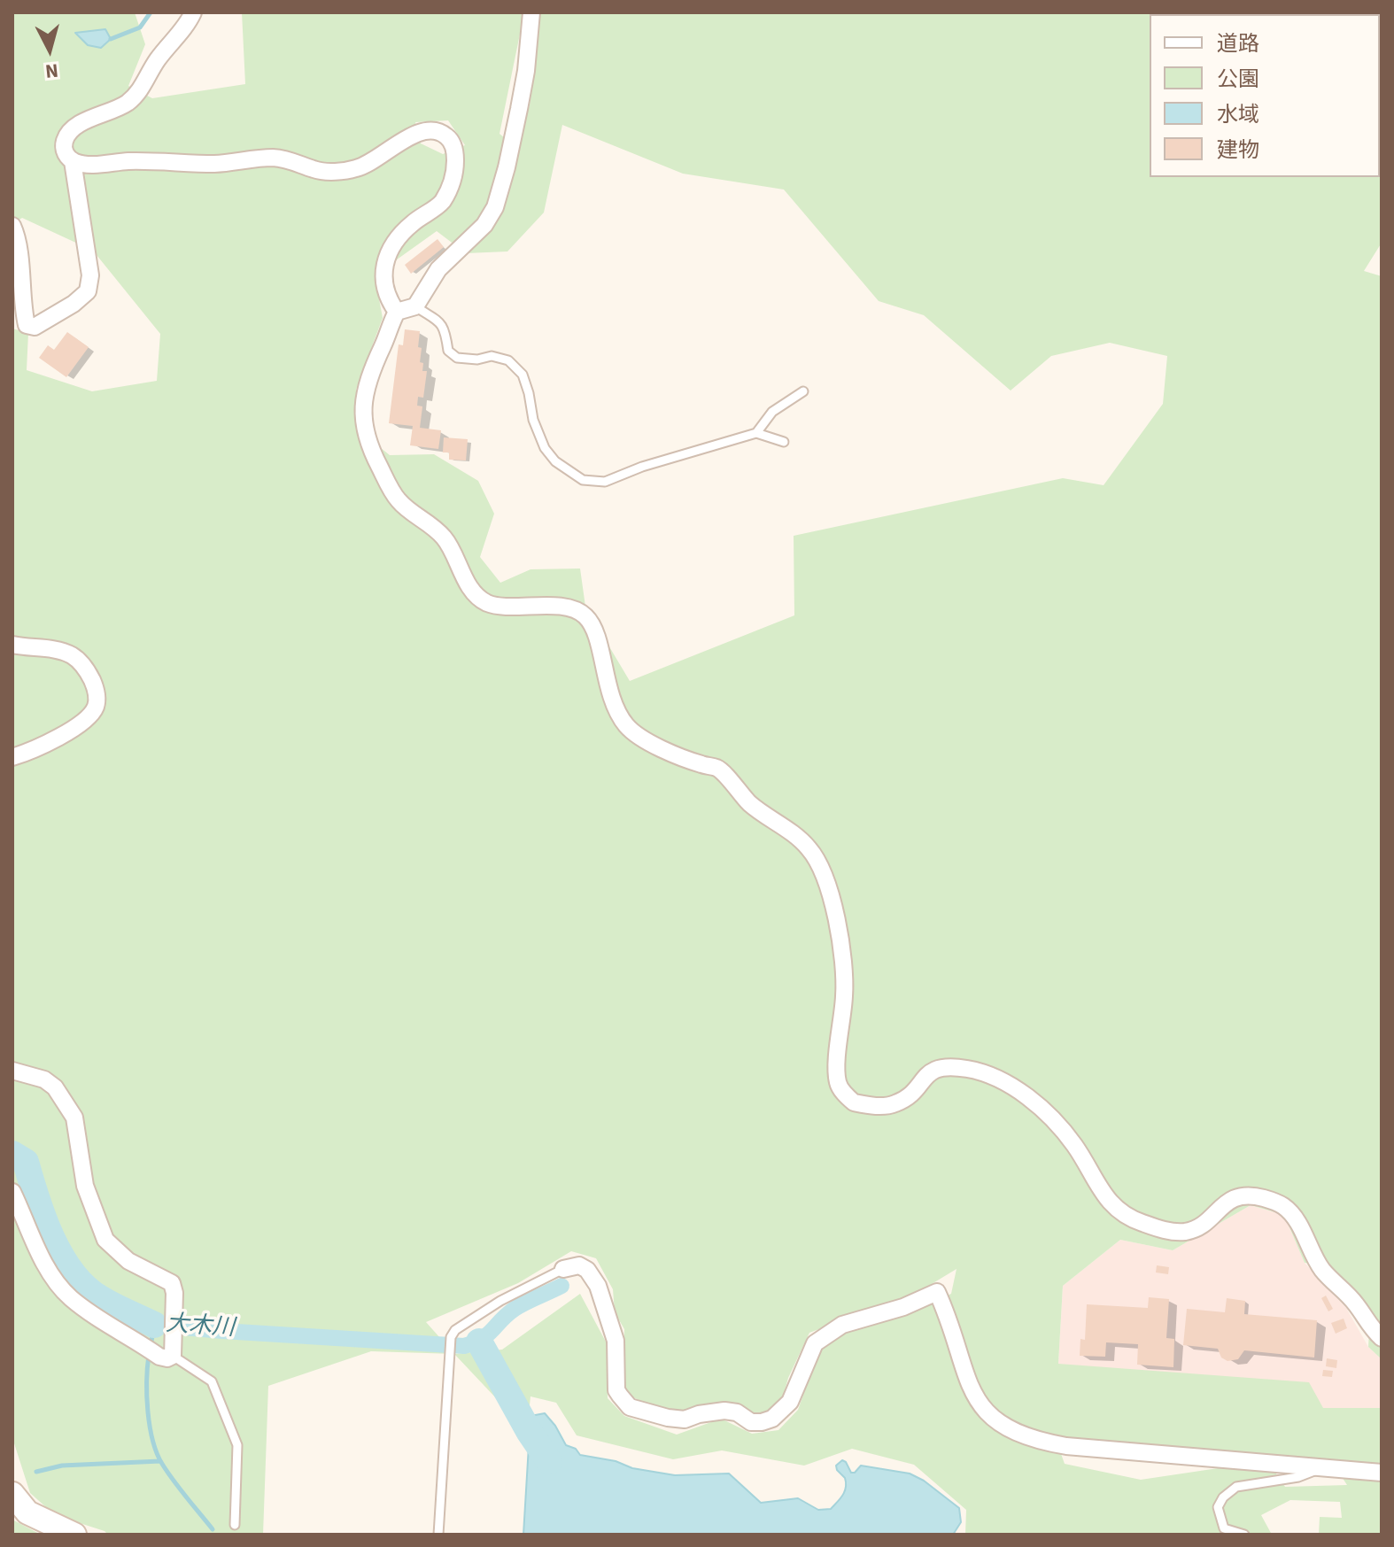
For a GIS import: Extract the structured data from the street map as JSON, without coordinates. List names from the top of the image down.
{
  "water": ["大木川"],
  "legend": [
    "道路",
    "公園",
    "水域",
    "建物"
  ],
  "north": "bottom"
}
